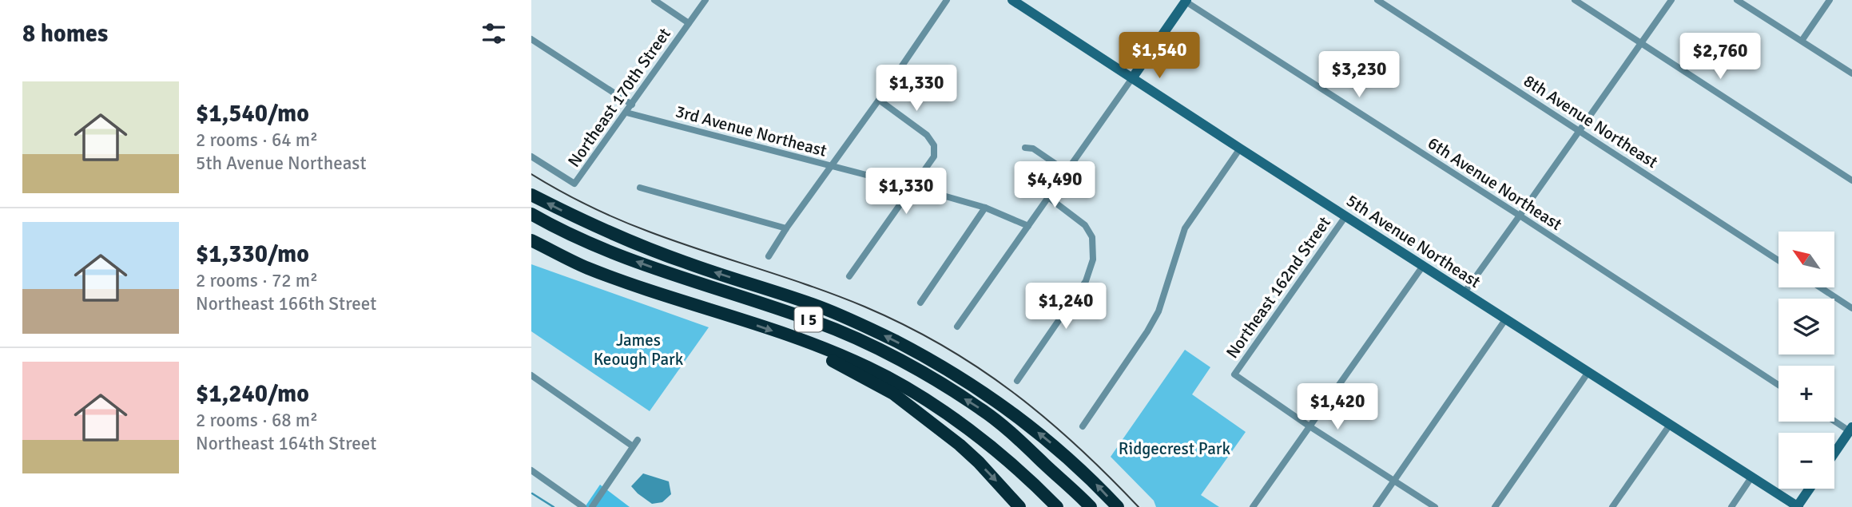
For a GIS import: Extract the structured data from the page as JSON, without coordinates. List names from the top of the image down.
{
  "streets": {
    "highway": ["I 5"],
    "street": [
      "Northeast 170th Street",
      "8th Avenue Northeast",
      "3rd Avenue Northeast",
      "6th Avenue Northeast",
      "5th Avenue Northeast",
      "Northeast 162nd Street"
    ]
  },
  "crossings": [
    ["Northeast 170th Street", "3rd Avenue Northeast"],
    ["5th Avenue Northeast", "Northeast 162nd Street"]
  ],
  "parks": ["James Keough Park", "Ridgecrest Park"],
  "north": "top left",
  "page": {
    "heading": "8 homes",
    "price": [
      "$1,540",
      "$2,760",
      "$3,230",
      "$1,330",
      "$4,490",
      "$1,330",
      "$1,240",
      "$1,420"
    ],
    "list": [
      {
        "name": "$1,540/mo",
        "note": "2 rooms · 64 m² · 5th Avenue Northeast"
      },
      {
        "name": "$1,330/mo",
        "note": "2 rooms · 72 m² · Northeast 166th Street"
      },
      {
        "name": "$1,240/mo",
        "note": "2 rooms · 68 m² · Northeast 164th Street"
      }
    ],
    "map_buttons": ["+", "−"]
  }
}
